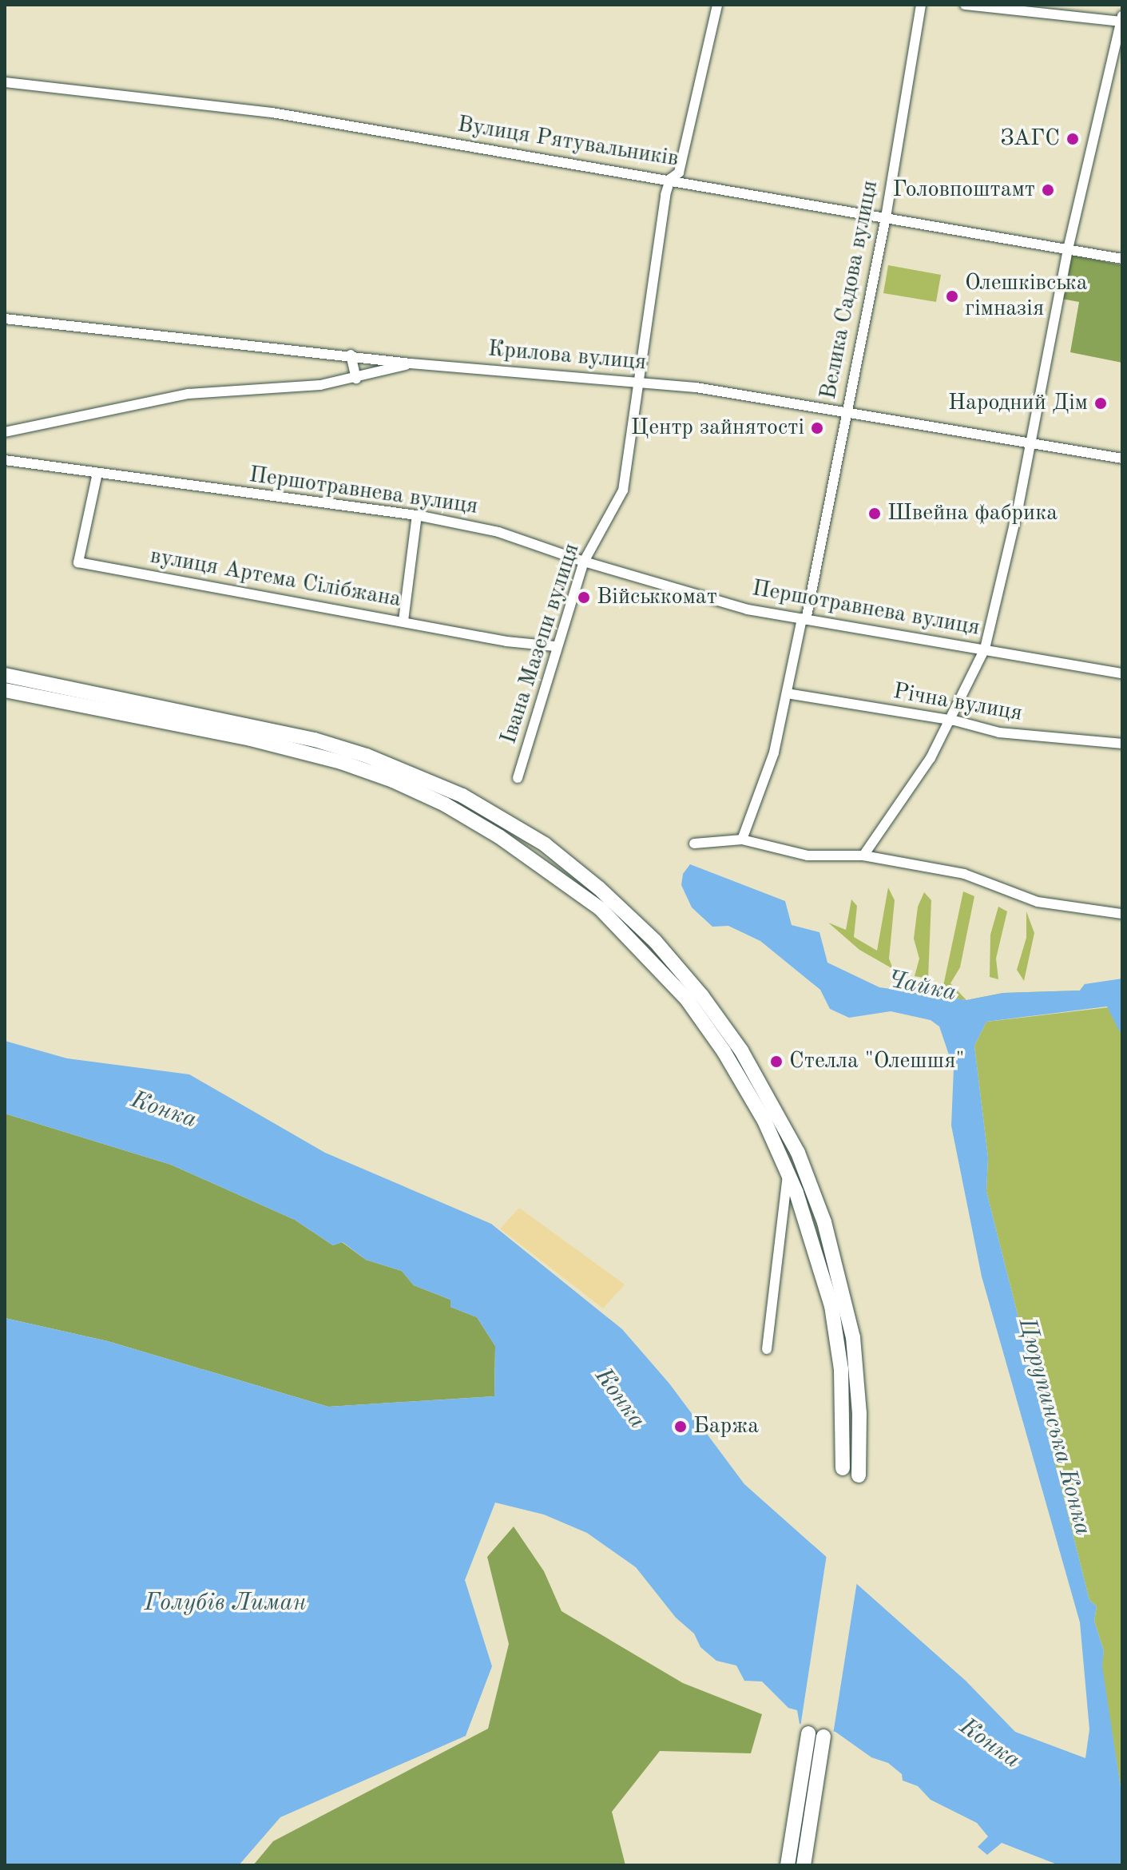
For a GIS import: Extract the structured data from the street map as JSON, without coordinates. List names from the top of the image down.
{
  "streets": {
    "street": [
      "Вулиця Рятувальників",
      "Велика Садова вулиця",
      "Крилова вулиця",
      "Першотравнева вулиця",
      "вулиця Артема Сілібжана",
      "Івана Мазепи вулиця",
      "Річна вулиця"
    ]
  },
  "crossings": [
    ["Вулиця Рятувальників", "Велика Садова вулиця"],
    ["Вулиця Рятувальників", "Івана Мазепи вулиця"],
    ["Велика Садова вулиця", "Крилова вулиця"],
    ["Велика Садова вулиця", "Першотравнева вулиця"],
    ["Велика Садова вулиця", "Річна вулиця"],
    ["Крилова вулиця", "Івана Мазепи вулиця"],
    ["Першотравнева вулиця", "вулиця Артема Сілібжана"],
    ["Першотравнева вулиця", "Івана Мазепи вулиця"],
    ["вулиця Артема Сілібжана", "Івана Мазепи вулиця"]
  ],
  "water": [
    "Чайка",
    "Конка",
    "Цюрупинська Конка",
    "Голубів Лиман"
  ],
  "places": [
    "ЗАГС",
    "Головпоштамт",
    "Олешківська гімназія",
    "Народний Дім",
    "Центр зайнятості",
    "Швейна фабрика",
    "Військкомат",
    "Стелла \"Олешшя\"",
    "Баржа"
  ]
}
